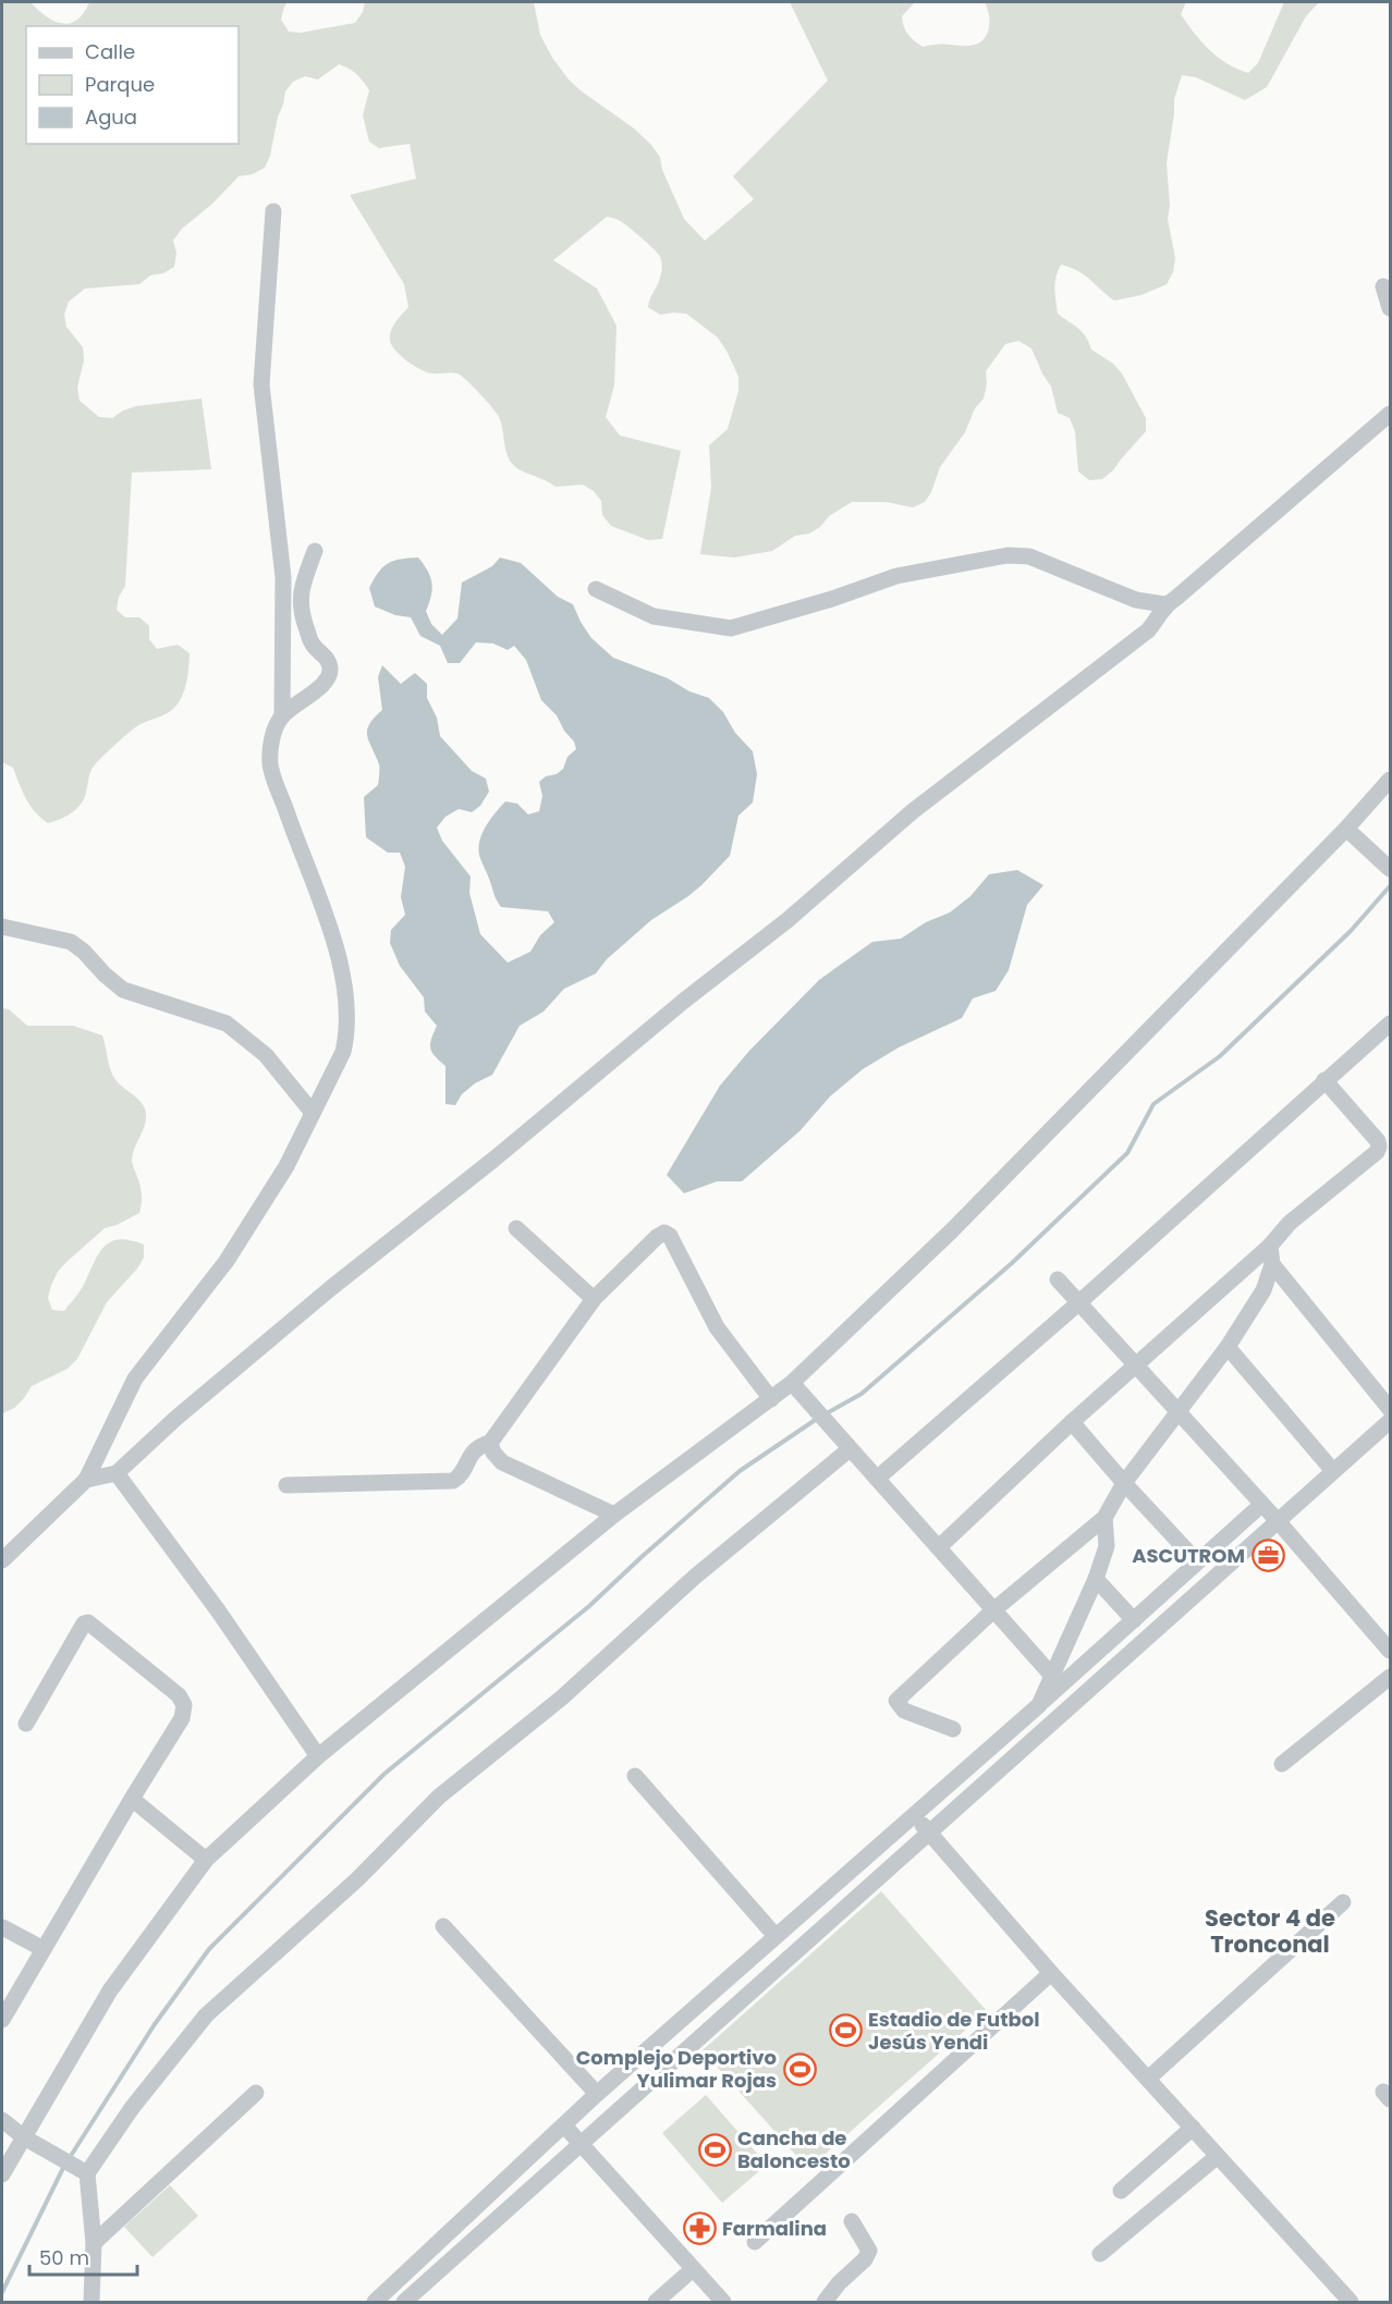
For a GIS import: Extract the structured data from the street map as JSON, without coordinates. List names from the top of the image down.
{
  "districts": ["Sector 4 de Tronconal"],
  "places": {
    "office": ["ASCUTROM"],
    "sports": ["Estadio de Futbol Jesús Yendi", "Complejo Deportivo Yulimar Rojas", "Cancha de Baloncesto"],
    "pharmacy": ["Farmalina"]
  },
  "legend": ["Calle", "Parque", "Agua"],
  "scale_bar": "50 m"
}
